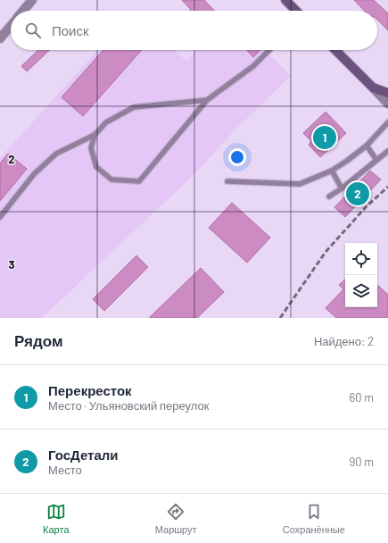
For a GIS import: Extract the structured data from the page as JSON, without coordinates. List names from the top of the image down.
{
  "page": {
    "search": "Поиск",
    "pins": ["1", "2"],
    "heading": ["Рядом", "Найдено: 2"],
    "list": [
      {
        "mark": "1",
        "name": "Перекресток",
        "note": "Место · Ульяновский переулок",
        "value": "60 m"
      },
      {
        "mark": "2",
        "name": "ГосДетали",
        "note": "Место",
        "value": "90 m"
      }
    ],
    "nav": ["Карта", "Маршрут", "Сохранённые"]
  },
  "grid": {
    "rows": ["2", "3"]
  }
}
